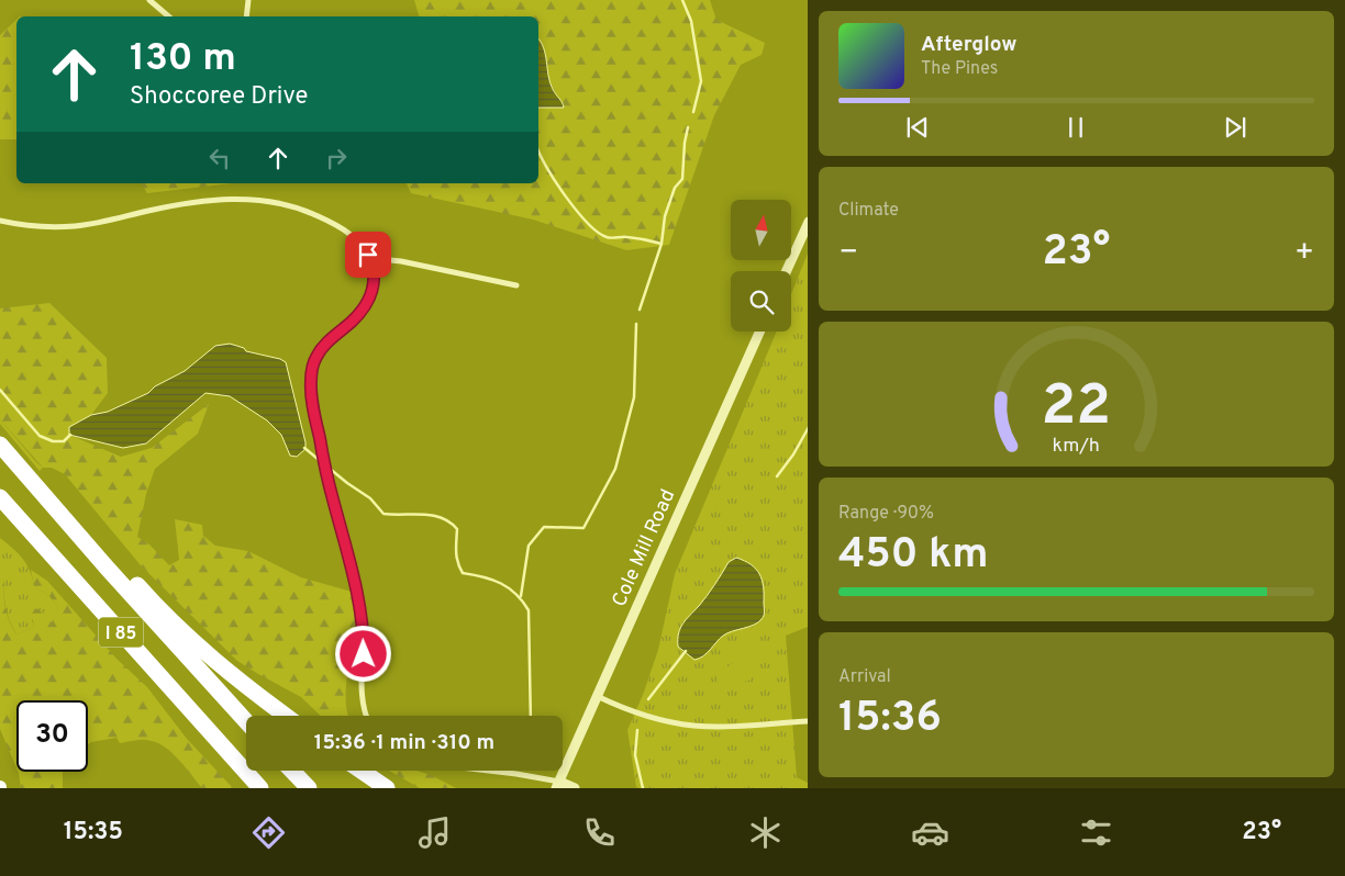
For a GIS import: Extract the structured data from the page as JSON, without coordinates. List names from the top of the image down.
{
  "streets": {
    "highway": ["I 85"],
    "street": ["Cole Mill Road"]
  },
  "north": "top",
  "page": {
    "turn": ["130 m", "Shoccoree Drive"],
    "song": ["Afterglow", "The Pines"],
    "tile": [
      "Climate",
      ["Range · 90%", "450 km"],
      ["Arrival", "15:36"]
    ],
    "heat": ["−", "23°", "+"],
    "limit": "30",
    "trip": "15:36 · 1 min · 310 m",
    "tabs": ["15:35", "23°"],
    "gauge": ["22", "km/h"]
  }
}
